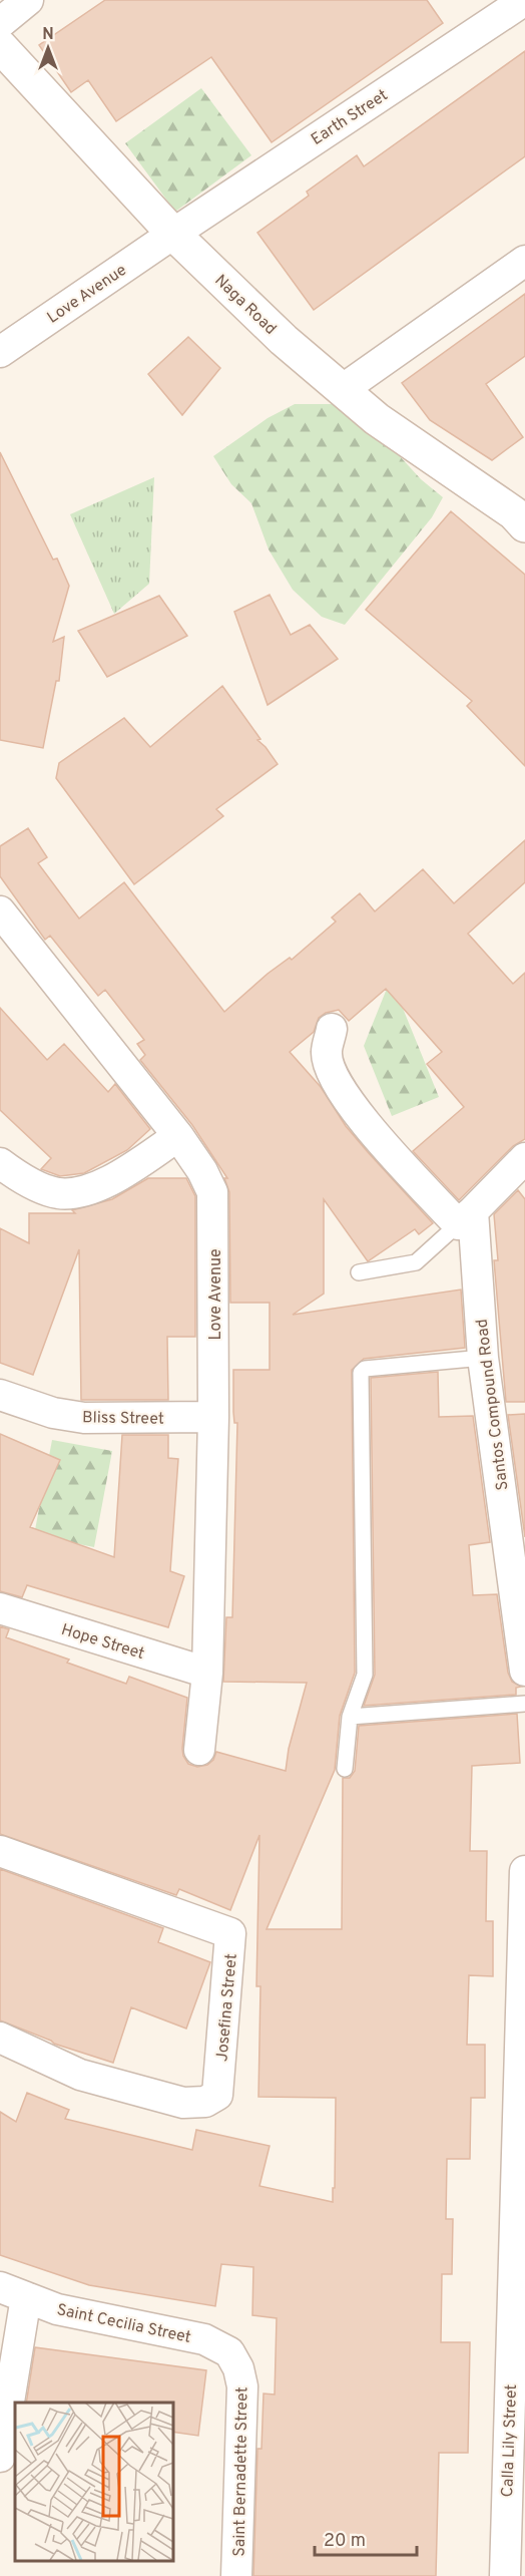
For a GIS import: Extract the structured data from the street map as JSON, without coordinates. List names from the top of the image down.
{
  "streets": {
    "main road": ["Naga Road"],
    "street": [
      "Earth Street",
      "Love Avenue",
      "Santos Compound Road",
      "Bliss Street",
      "Hope Street",
      "Josefina Street",
      "Saint Cecilia Street",
      "Calla Lily Street",
      "Saint Bernadette Street"
    ]
  },
  "crossings": [
    ["Earth Street", "Love Avenue"],
    ["Earth Street", "Naga Road"],
    ["Love Avenue", "Naga Road"],
    ["Love Avenue", "Bliss Street"],
    ["Love Avenue", "Hope Street"],
    ["Saint Cecilia Street", "Saint Bernadette Street"]
  ],
  "scale_bar": "20 m",
  "north": "top"
}
